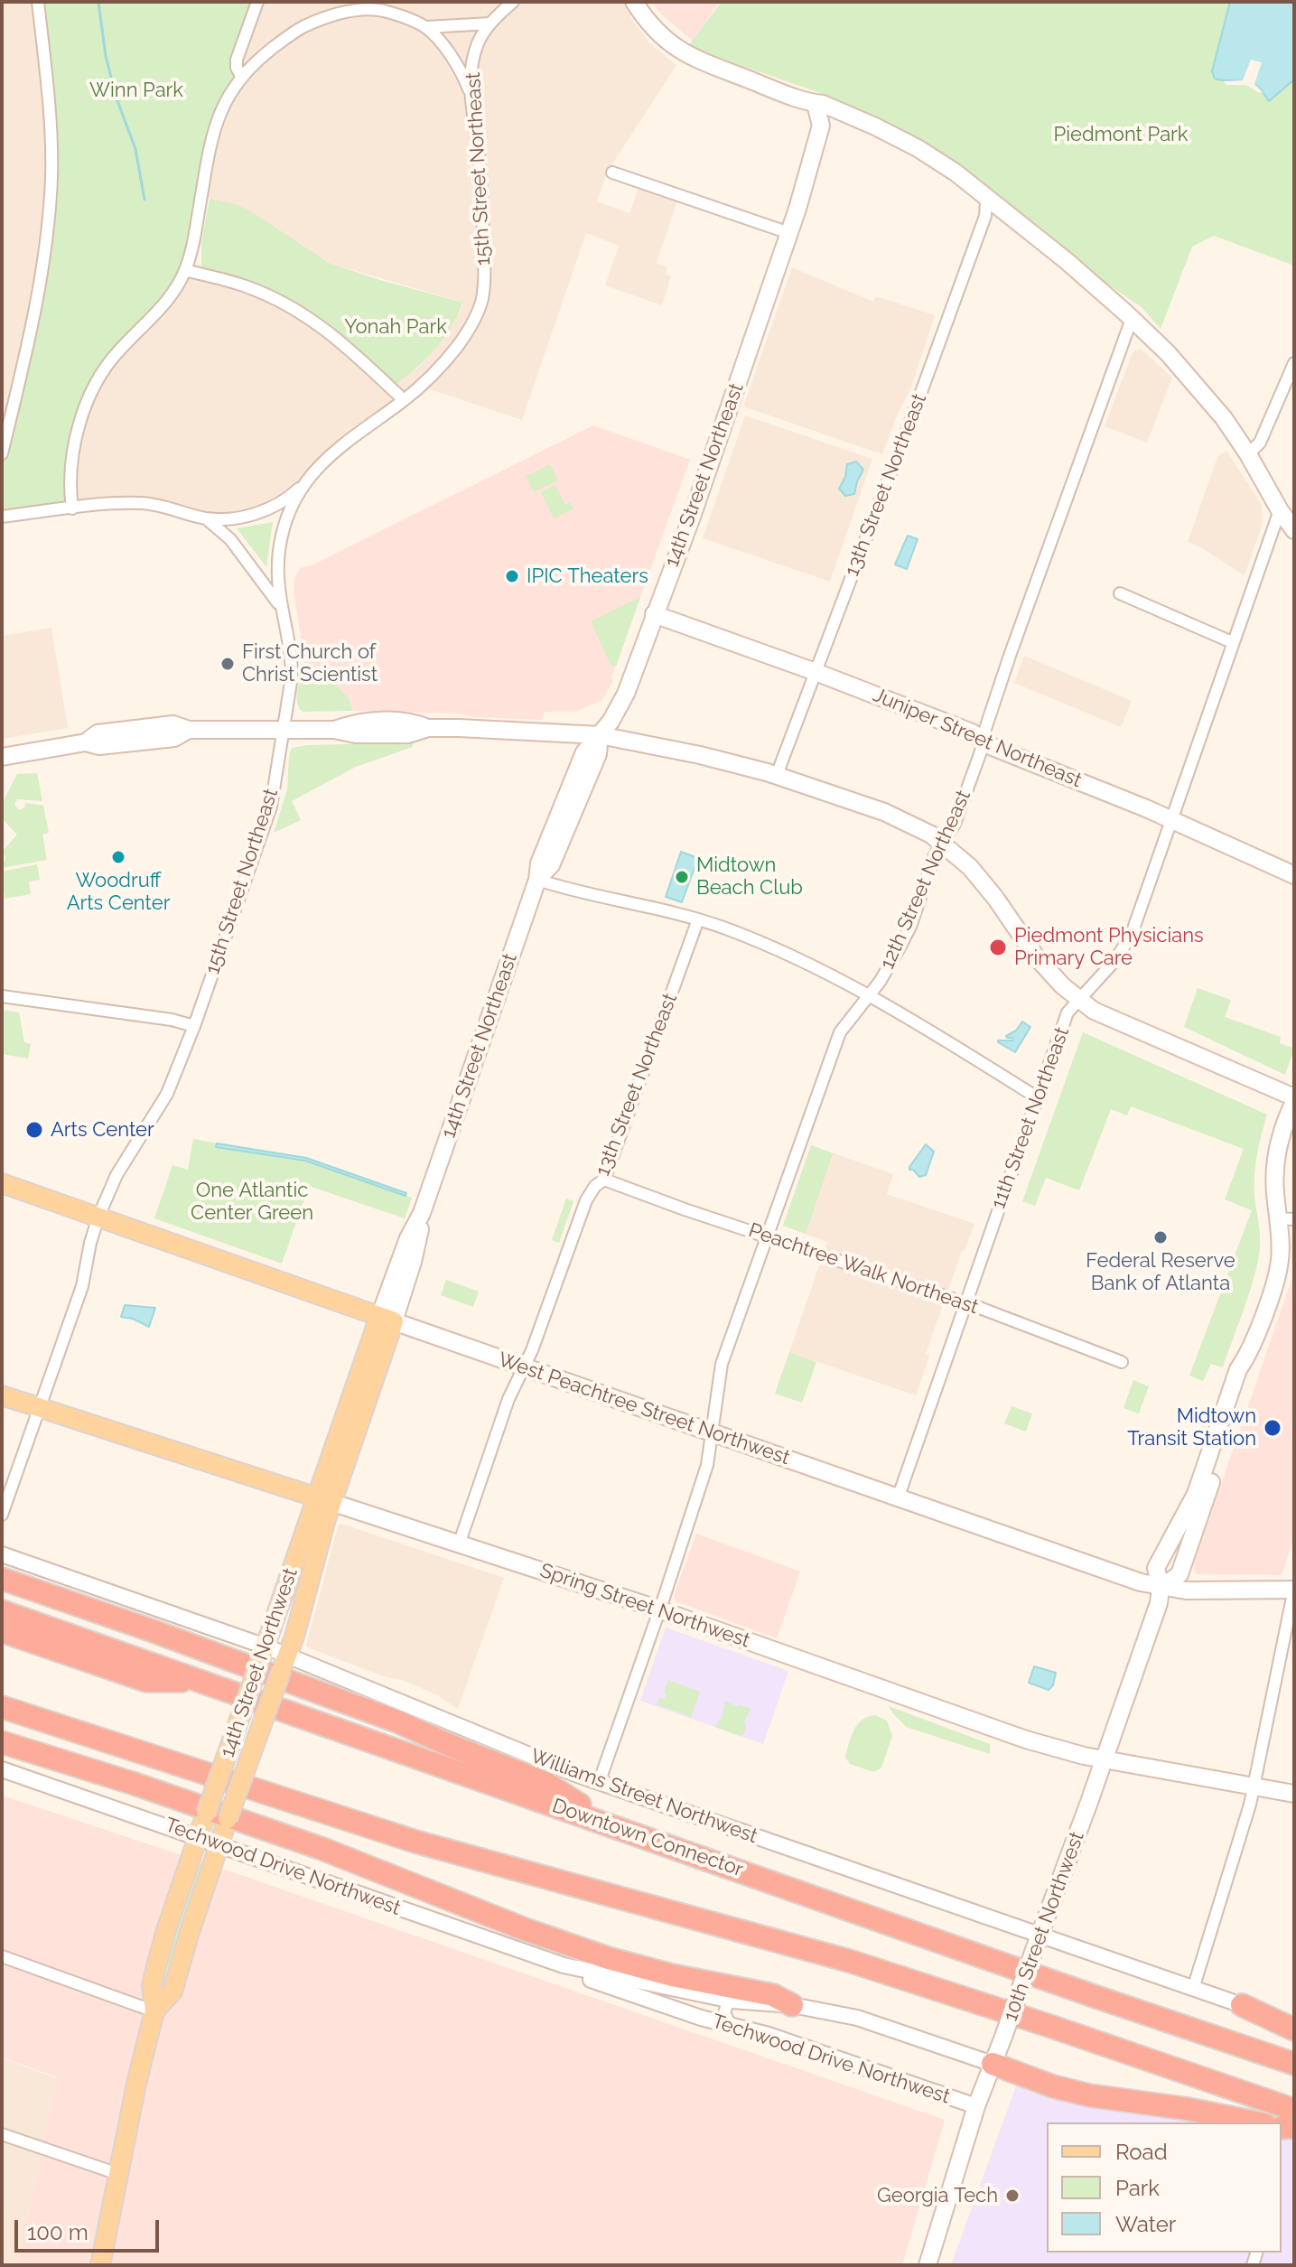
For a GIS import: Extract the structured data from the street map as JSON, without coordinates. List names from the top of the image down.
{
  "streets": {
    "highway": ["Downtown Connector"],
    "main road": [
      "14th Street Northeast",
      "Juniper Street Northeast",
      "West Peachtree Street Northwest",
      "Spring Street Northwest",
      "14th Street Northwest",
      "10th Street Northwest"
    ],
    "street": [
      "15th Street Northeast",
      "13th Street Northeast",
      "12th Street Northeast",
      "11th Street Northeast",
      "Peachtree Walk Northeast",
      "Williams Street Northwest",
      "Techwood Drive Northwest"
    ]
  },
  "crossings": [
    ["15th Street Northeast", "West Peachtree Street Northwest"],
    ["15th Street Northeast", "Spring Street Northwest"],
    ["14th Street Northeast", "Juniper Street Northeast"],
    ["14th Street Northeast", "West Peachtree Street Northwest"],
    ["14th Street Northeast", "14th Street Northwest"],
    ["13th Street Northeast", "Juniper Street Northeast"],
    ["13th Street Northeast", "Peachtree Walk Northeast"],
    ["13th Street Northeast", "West Peachtree Street Northwest"],
    ["13th Street Northeast", "Spring Street Northwest"],
    ["Juniper Street Northeast", "12th Street Northeast"],
    ["Juniper Street Northeast", "11th Street Northeast"],
    ["12th Street Northeast", "Peachtree Walk Northeast"],
    ["12th Street Northeast", "West Peachtree Street Northwest"],
    ["12th Street Northeast", "Spring Street Northwest"],
    ["12th Street Northeast", "Williams Street Northwest"],
    ["11th Street Northeast", "Peachtree Walk Northeast"],
    ["11th Street Northeast", "West Peachtree Street Northwest"],
    ["West Peachtree Street Northwest", "14th Street Northwest"],
    ["West Peachtree Street Northwest", "10th Street Northwest"],
    ["Spring Street Northwest", "14th Street Northwest"],
    ["Spring Street Northwest", "10th Street Northwest"],
    ["14th Street Northwest", "Williams Street Northwest"],
    ["14th Street Northwest", "Techwood Drive Northwest"],
    ["Williams Street Northwest", "10th Street Northwest"],
    ["Techwood Drive Northwest", "10th Street Northwest"]
  ],
  "parks": [
    "Winn Park",
    "Piedmont Park",
    "Yonah Park",
    "One Atlantic Center Green"
  ],
  "places": [
    "IPIC Theaters",
    "First Church of Christ Scientist",
    "Woodruff Arts Center",
    "Midtown Beach Club",
    "Piedmont Physicians Primary Care",
    "Arts Center",
    "Federal Reserve Bank of Atlanta",
    "Midtown Transit Station",
    "Georgia Tech"
  ],
  "legend": ["Road", "Park", "Water"],
  "scale_bar": "100 m"
}
